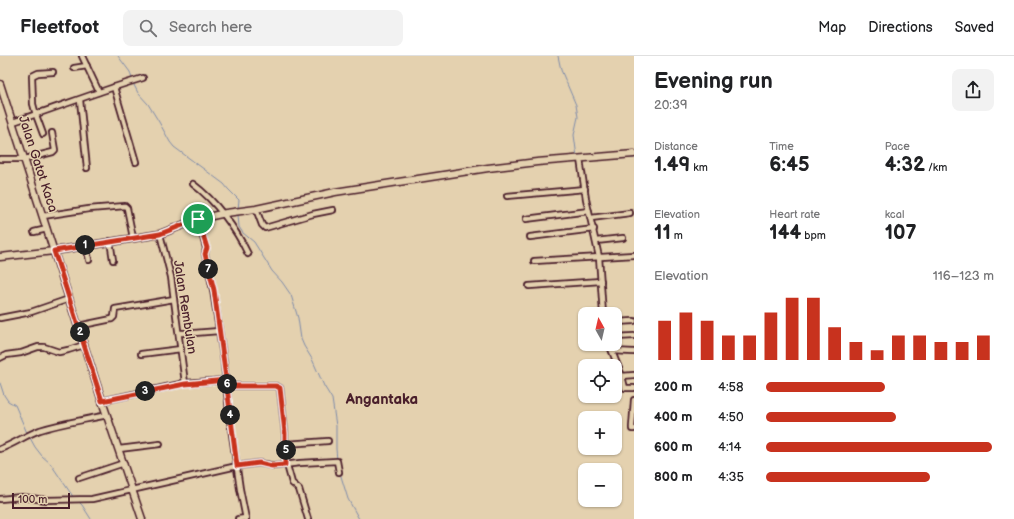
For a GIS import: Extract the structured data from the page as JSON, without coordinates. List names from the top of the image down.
{
  "streets": {
    "main road": ["Jalan Gatot Kaca"],
    "street": ["Jalan Rembulan"]
  },
  "districts": ["Angantaka"],
  "scale_bar": "100 m",
  "north": "top",
  "page": {
    "header": "Fleetfoot",
    "search": "Search here",
    "nav": ["Map", "Directions", "Saved"],
    "heading": ["Evening run", "20:39"],
    "stats": [
      ["Distance", "1.49 km"],
      ["Time", "6:45"],
      ["Pace", "4:32 /km"],
      ["Elevation", "11 m"],
      ["Heart rate", "144 bpm"],
      ["kcal", "107"]
    ],
    "pins": [
      "1",
      "7",
      "2",
      "6",
      "3",
      "4",
      "5"
    ],
    "chart": ["Elevation", "116–123 m"],
    "map_buttons": ["+", "−"],
    "list": [
      {
        "name": "200 m",
        "note": "4:58"
      },
      {
        "name": "400 m",
        "note": "4:50"
      },
      {
        "name": "600 m",
        "note": "4:14"
      },
      {
        "name": "800 m",
        "note": "4:35"
      }
    ],
    "scale": "100 m"
  }
}
